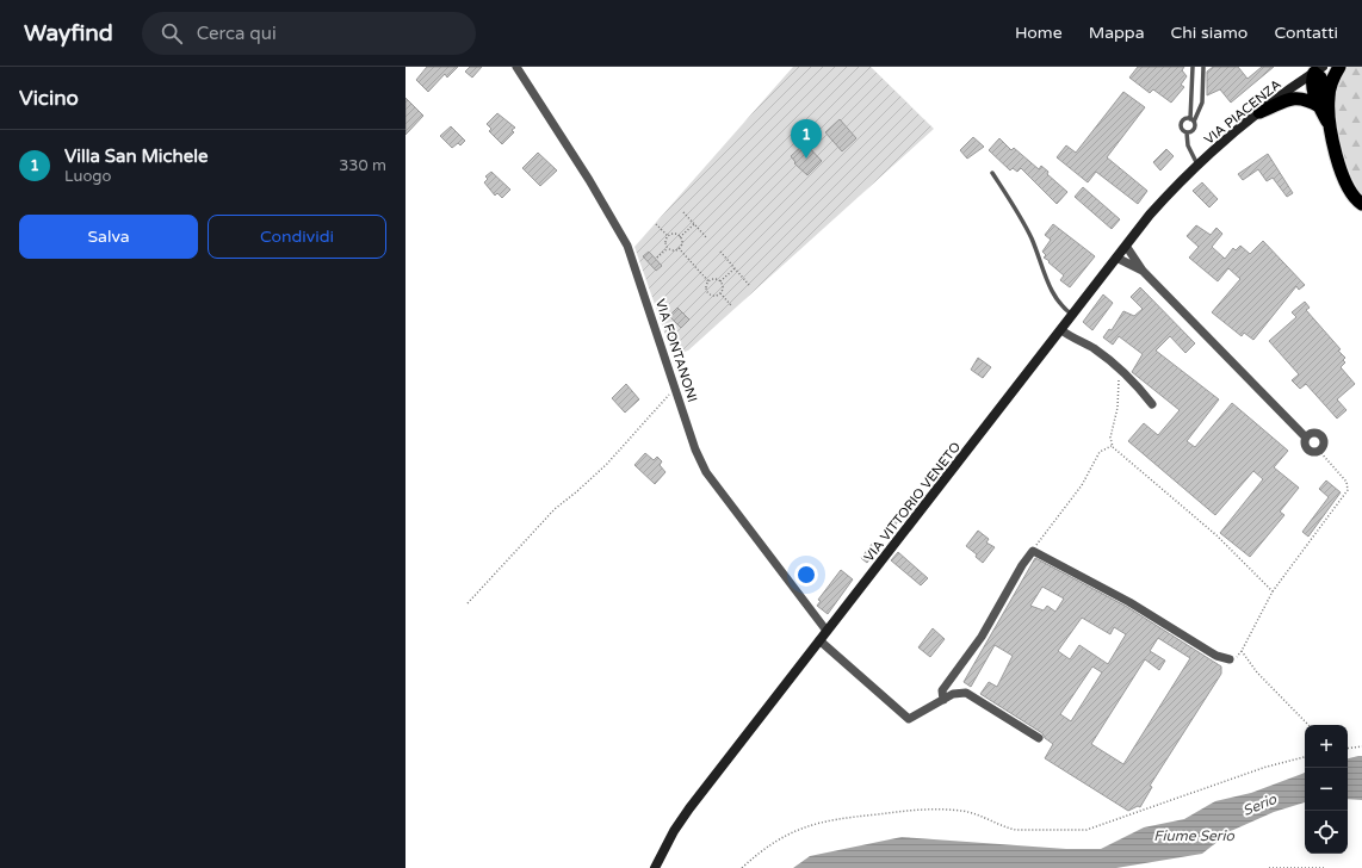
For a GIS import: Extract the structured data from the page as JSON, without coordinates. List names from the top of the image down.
{
  "streets": {
    "main road": ["VIA PIACENZA", "VIA VITTORIO VENETO"],
    "street": ["VIA FONTANONI"]
  },
  "crossings": [
    ["VIA PIACENZA", "VIA VITTORIO VENETO"],
    ["VIA FONTANONI", "VIA VITTORIO VENETO"]
  ],
  "water": ["Serio", "Fiume Serio"],
  "page": {
    "header": "Wayfind",
    "search": "Cerca qui",
    "nav": [
      "Home",
      "Mappa",
      "Chi siamo",
      "Contatti"
    ],
    "heading": "Vicino",
    "pins": "1",
    "list": [
      {
        "mark": "1",
        "name": "Villa San Michele",
        "note": "Luogo",
        "value": "330 m"
      }
    ],
    "buttons": ["Salva", "Condividi"],
    "map_buttons": ["+", "−"]
  }
}
